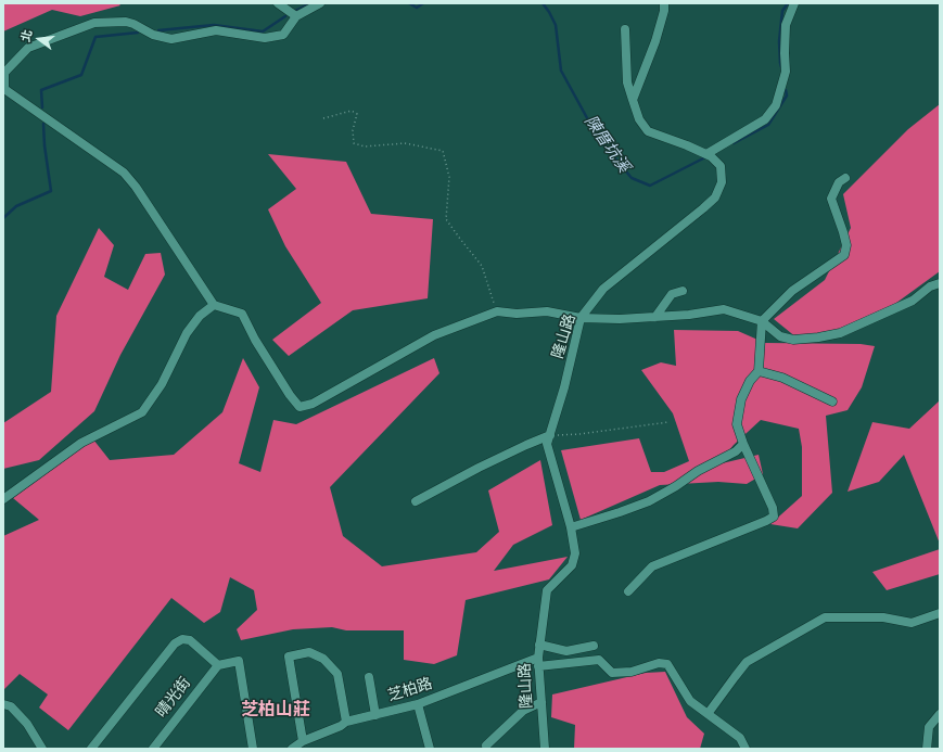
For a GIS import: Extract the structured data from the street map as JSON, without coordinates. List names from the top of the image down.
{
  "streets": {
    "street": ["隆山路", "芝柏路", "晴光街"]
  },
  "crossings": [
    ["隆山路", "芝柏路"]
  ],
  "districts": ["芝柏山莊"],
  "water": ["陳厝坑溪"],
  "north": "left"
}
